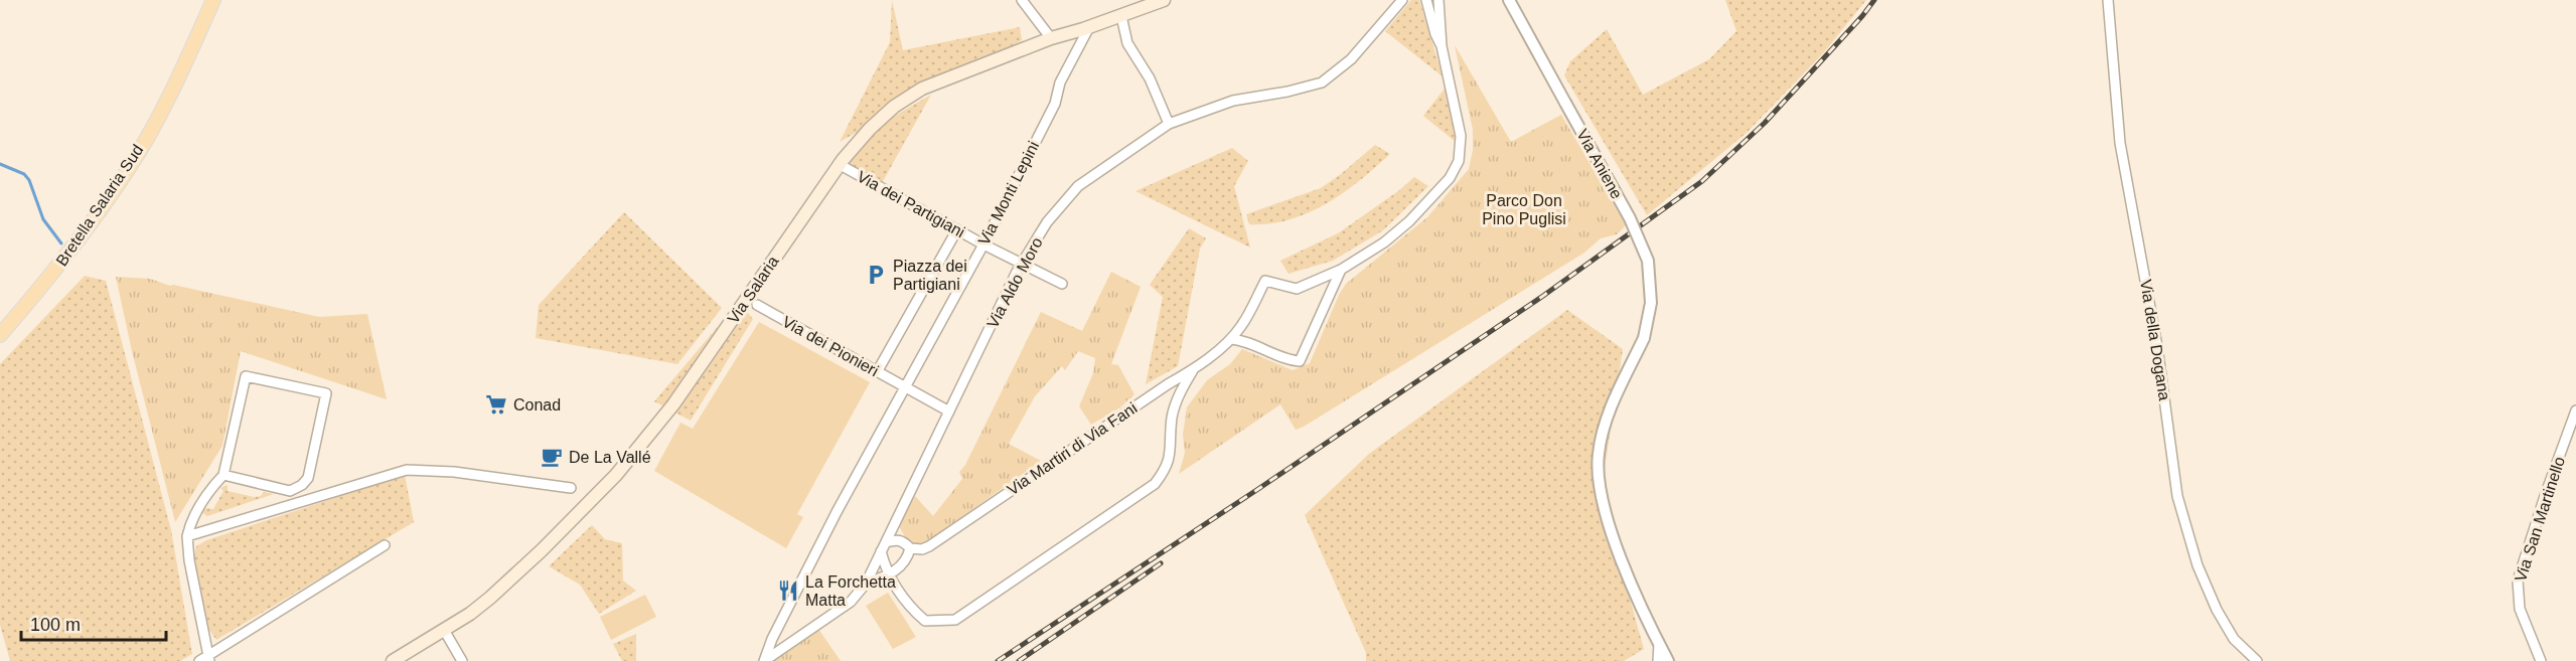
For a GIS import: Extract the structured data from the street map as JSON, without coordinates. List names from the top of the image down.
{
  "streets": {
    "main road": ["Bretella Salaria Sud", "Via Salaria"],
    "street": [
      "Via Aniene",
      "Via Monti Lepini",
      "Via dei Partigiani",
      "Via Aldo Moro",
      "Via della Dogana",
      "Via dei Pionieri",
      "Via Martiri di Via Fani",
      "Via San Martinello"
    ]
  },
  "crossings": [
    ["Via Monti Lepini", "Via dei Partigiani"],
    ["Via Monti Lepini", "Via Aldo Moro"],
    ["Via Monti Lepini", "Via Salaria"],
    ["Via Monti Lepini", "Via dei Pionieri"],
    ["Via dei Partigiani", "Via Salaria"],
    ["Via Aldo Moro", "Via Martiri di Via Fani"]
  ],
  "parks": ["Parco Don Pino Puglisi"],
  "places": {
    "parking": ["Piazza dei Partigiani"],
    "supermarket": ["Conad"],
    "cafe": ["De La Vallé"],
    "restaurant": ["La Forchetta Matta"]
  },
  "scale_bar": "100 m"
}
